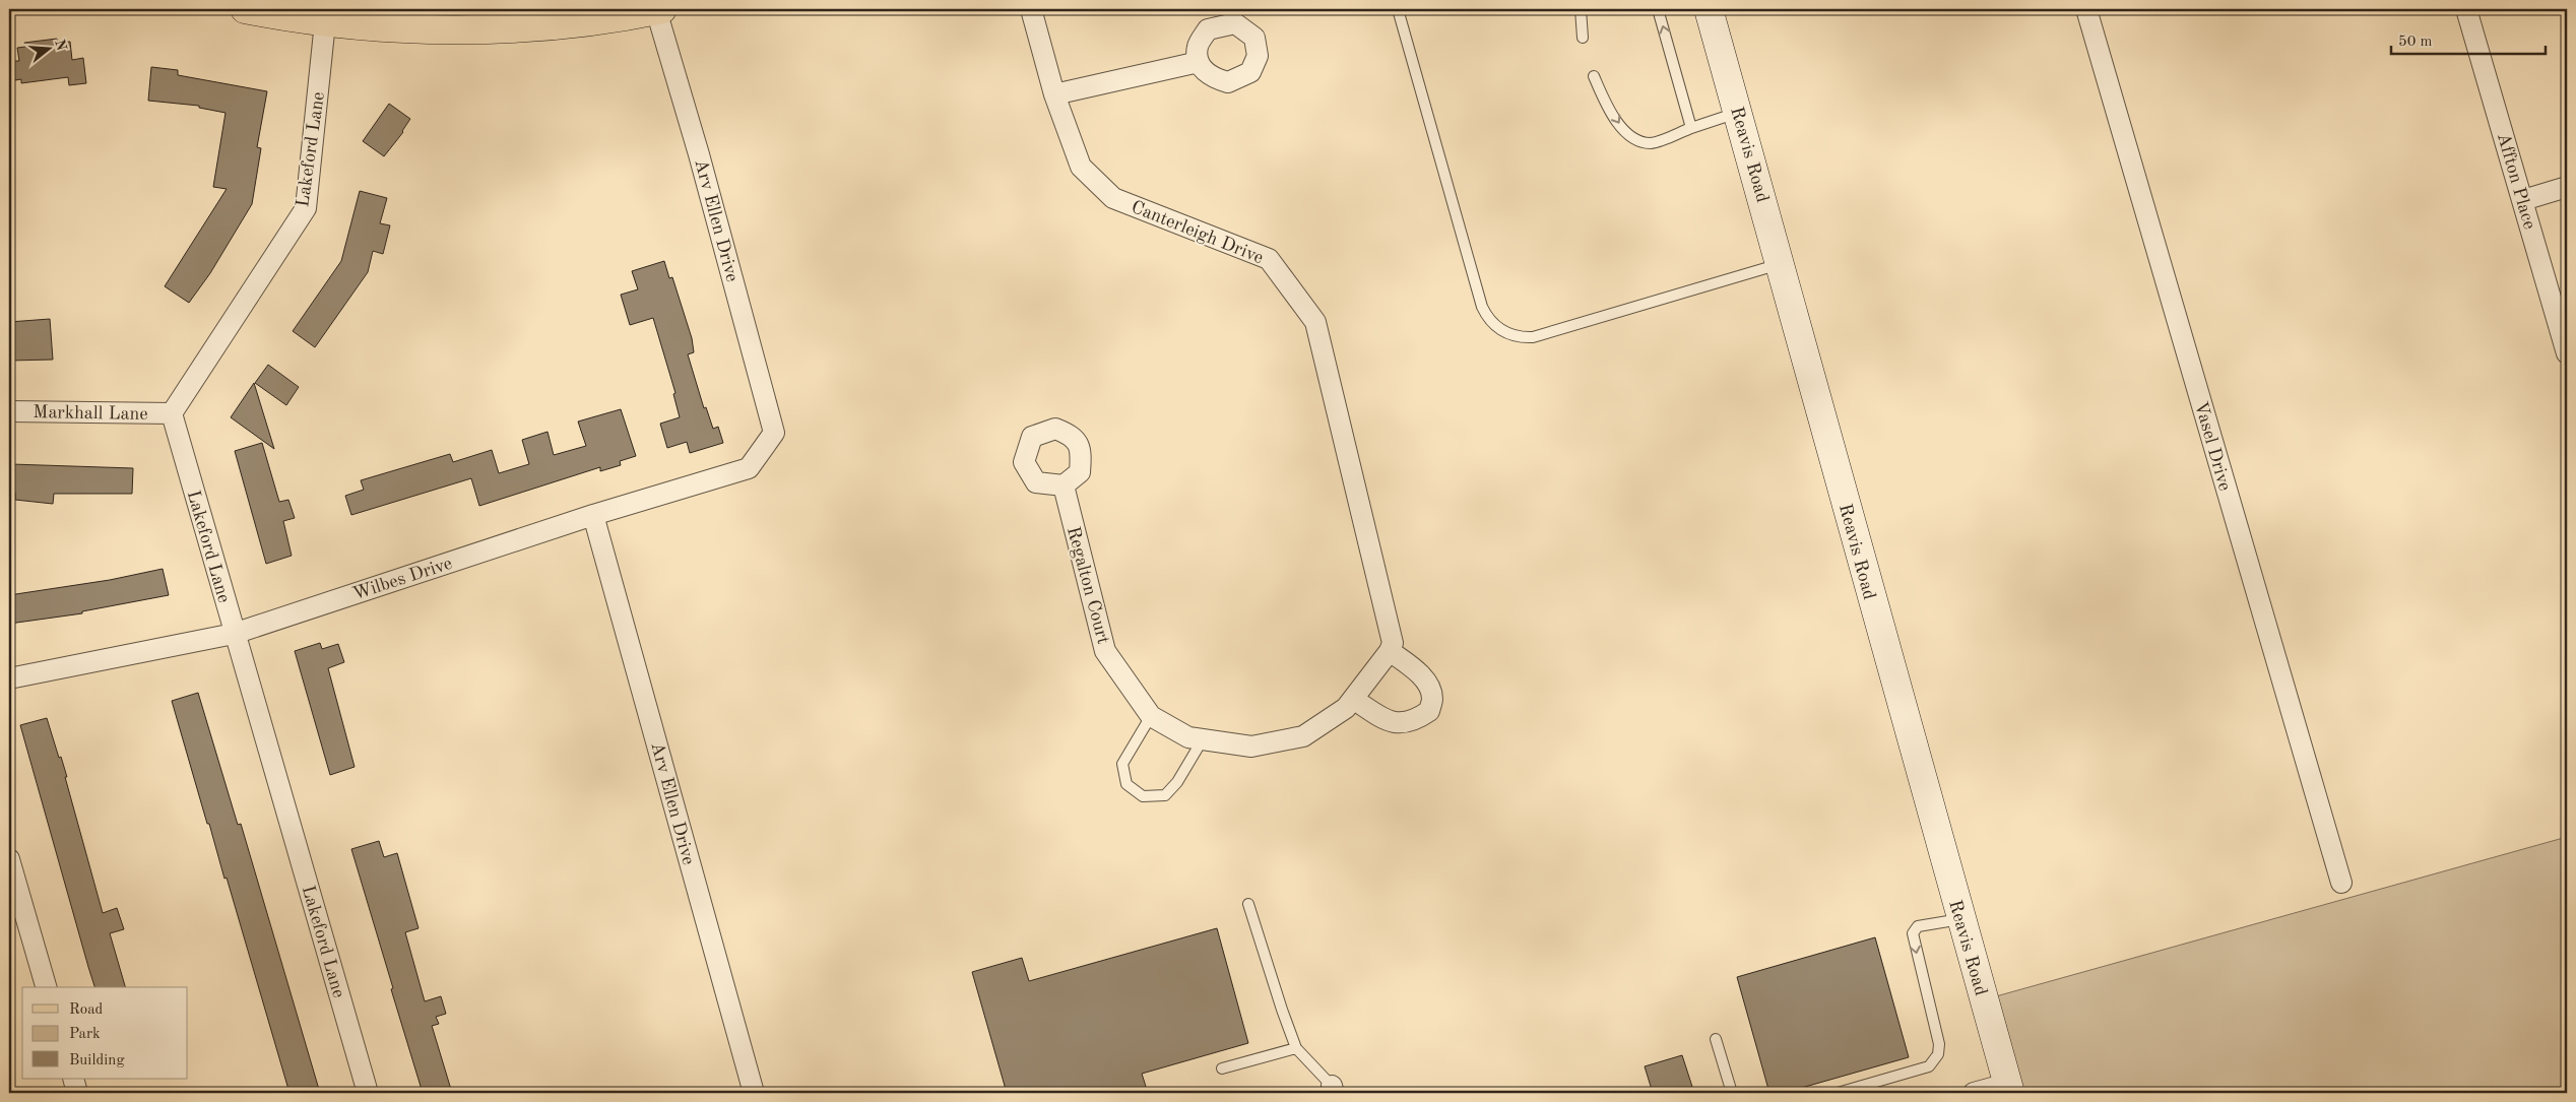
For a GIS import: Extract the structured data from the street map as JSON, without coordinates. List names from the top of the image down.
{
  "streets": {
    "street": [
      "Lakeford Lane",
      "Reavis Road",
      "Affton Place",
      "Arv Ellen Drive",
      "Canterleigh Drive",
      "Markhall Lane",
      "Vasel Drive",
      "Wilbes Drive",
      "Regalton Court"
    ]
  },
  "crossings": [
    ["Lakeford Lane", "Markhall Lane"],
    ["Lakeford Lane", "Wilbes Drive"],
    ["Arv Ellen Drive", "Wilbes Drive"],
    ["Canterleigh Drive", "Regalton Court"]
  ],
  "legend": ["Road", "Park", "Building"],
  "scale_bar": "50 m",
  "north": "right"
}
